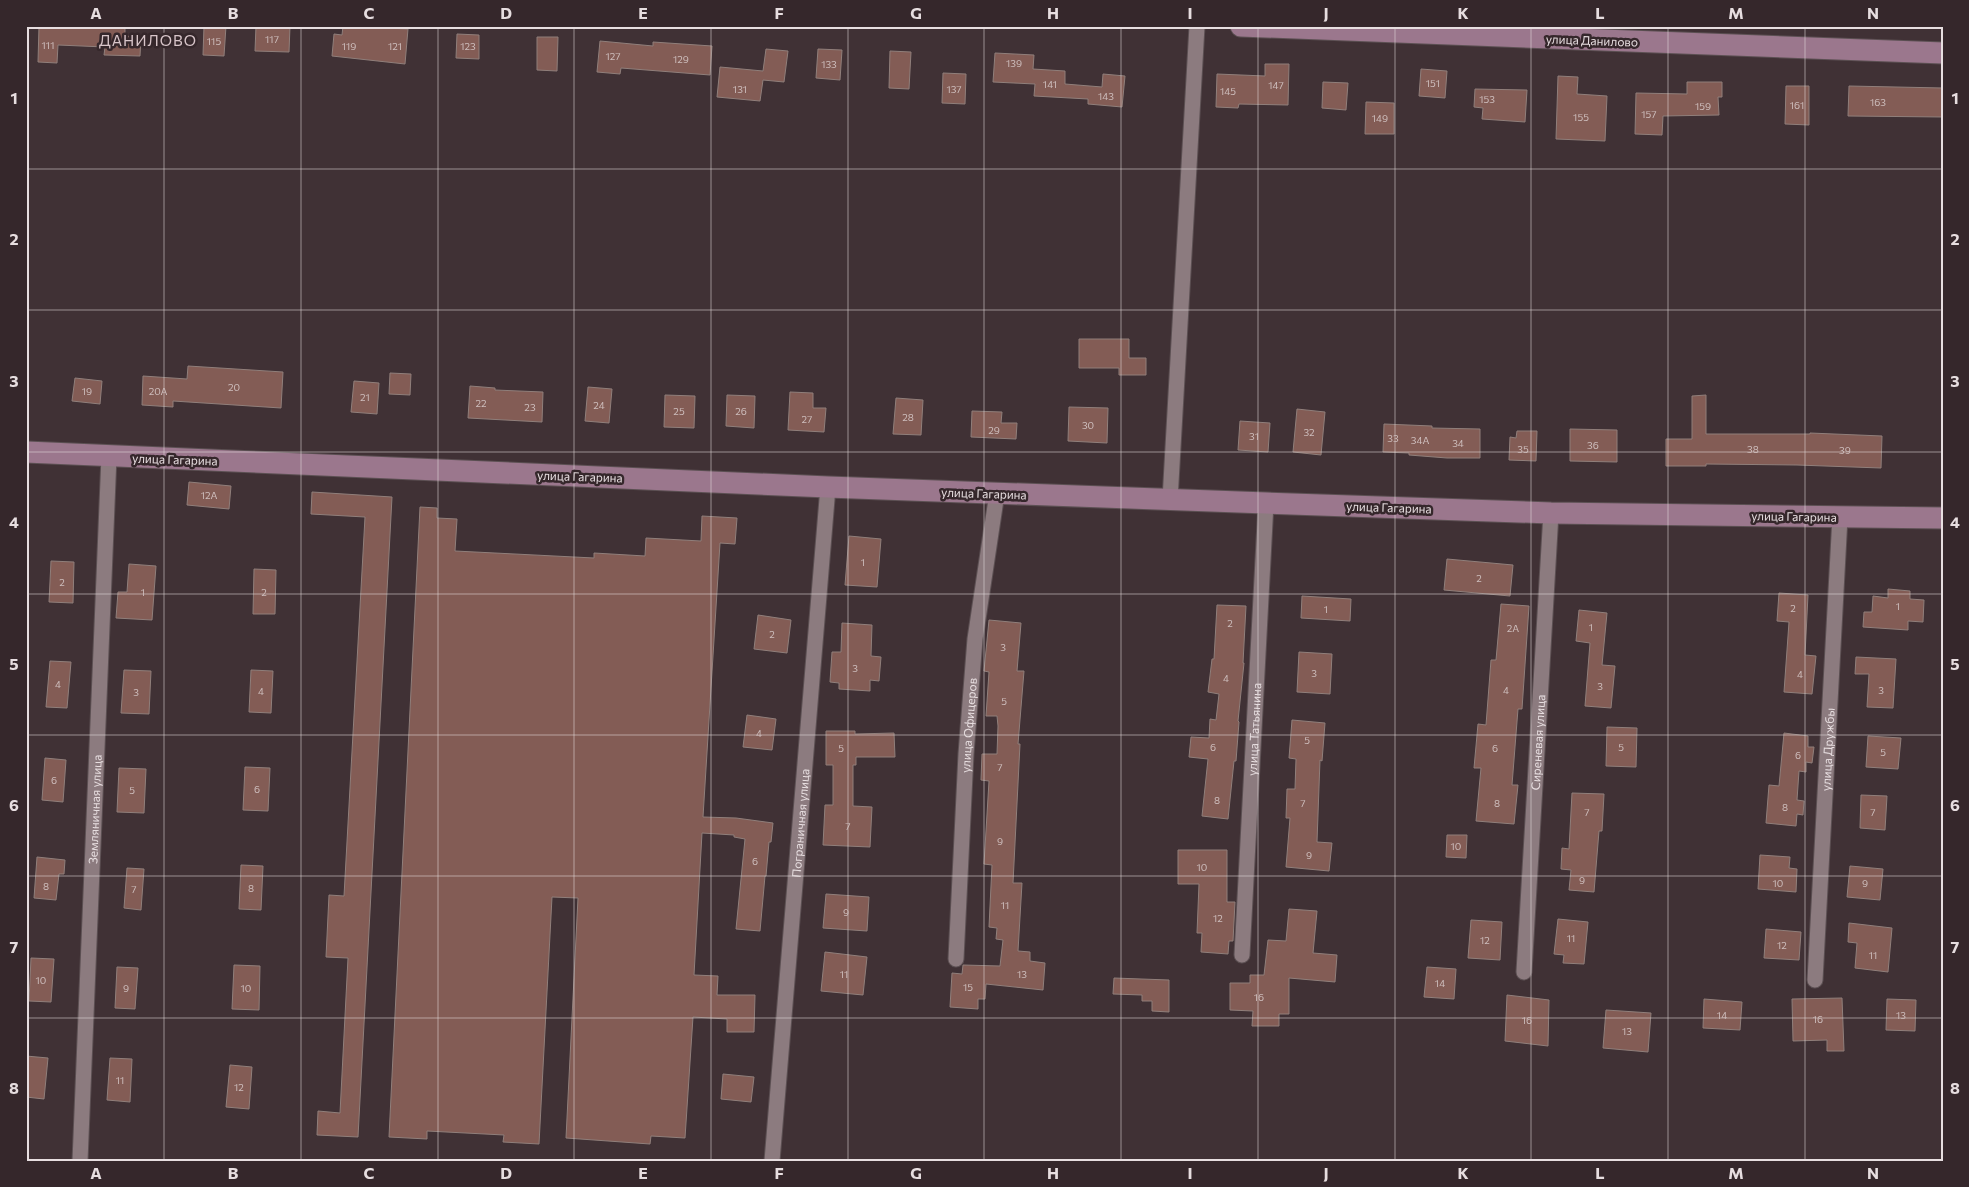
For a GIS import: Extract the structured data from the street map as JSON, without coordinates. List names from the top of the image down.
{
  "streets": {
    "street": [
      "улица Данилово",
      "улица Гагарина",
      "улица Офицеров",
      "улица Татьянина",
      "Сиреневая улица",
      "улица Дружбы",
      "Земляничная улица",
      "Пограничная улица"
    ]
  },
  "crossings": [
    ["улица Гагарина", "улица Офицеров"],
    ["улица Гагарина", "улица Татьянина"],
    ["улица Гагарина", "Сиреневая улица"],
    ["улица Гагарина", "улица Дружбы"],
    ["улица Гагарина", "Земляничная улица"],
    ["улица Гагарина", "Пограничная улица"]
  ],
  "districts": ["ДАНИЛОВО"],
  "house_numbers": [
    "117",
    "115",
    "111",
    "119",
    "121",
    "123",
    "127",
    "129",
    "139",
    "133",
    "151",
    "141",
    "147",
    "131",
    "137",
    "145",
    "143",
    "153",
    "163",
    "161",
    "159",
    "157",
    "155",
    "149",
    "20",
    "19",
    "20А",
    "21",
    "22",
    "24",
    "23",
    "25",
    "26",
    "28",
    "27",
    "30",
    "29",
    "32",
    "31",
    "33",
    "34А",
    "34",
    "36",
    "35",
    "38",
    "39",
    "12А",
    "1",
    "2",
    "2",
    "1",
    "2",
    "1",
    "2",
    "1",
    "2",
    "1",
    "2А",
    "2",
    "3",
    "3",
    "3",
    "4",
    "4",
    "4",
    "3",
    "4",
    "3",
    "4",
    "3",
    "5",
    "4",
    "5",
    "6",
    "5",
    "5",
    "6",
    "5",
    "6",
    "7",
    "6",
    "6",
    "5",
    "8",
    "7",
    "8",
    "8",
    "7",
    "7",
    "7",
    "9",
    "10",
    "9",
    "6",
    "10",
    "9",
    "10",
    "9",
    "8",
    "8",
    "7",
    "11",
    "9",
    "12",
    "11",
    "12",
    "12",
    "11",
    "11",
    "13",
    "10",
    "14",
    "15",
    "9",
    "10",
    "16",
    "14",
    "13",
    "16",
    "16",
    "13",
    "11",
    "12"
  ],
  "grid": {
    "columns": [
      "A",
      "B",
      "C",
      "D",
      "E",
      "F",
      "G",
      "H",
      "I",
      "J",
      "K",
      "L",
      "M",
      "N"
    ],
    "rows": [
      "1",
      "2",
      "3",
      "4",
      "5",
      "6",
      "7",
      "8"
    ]
  }
}
